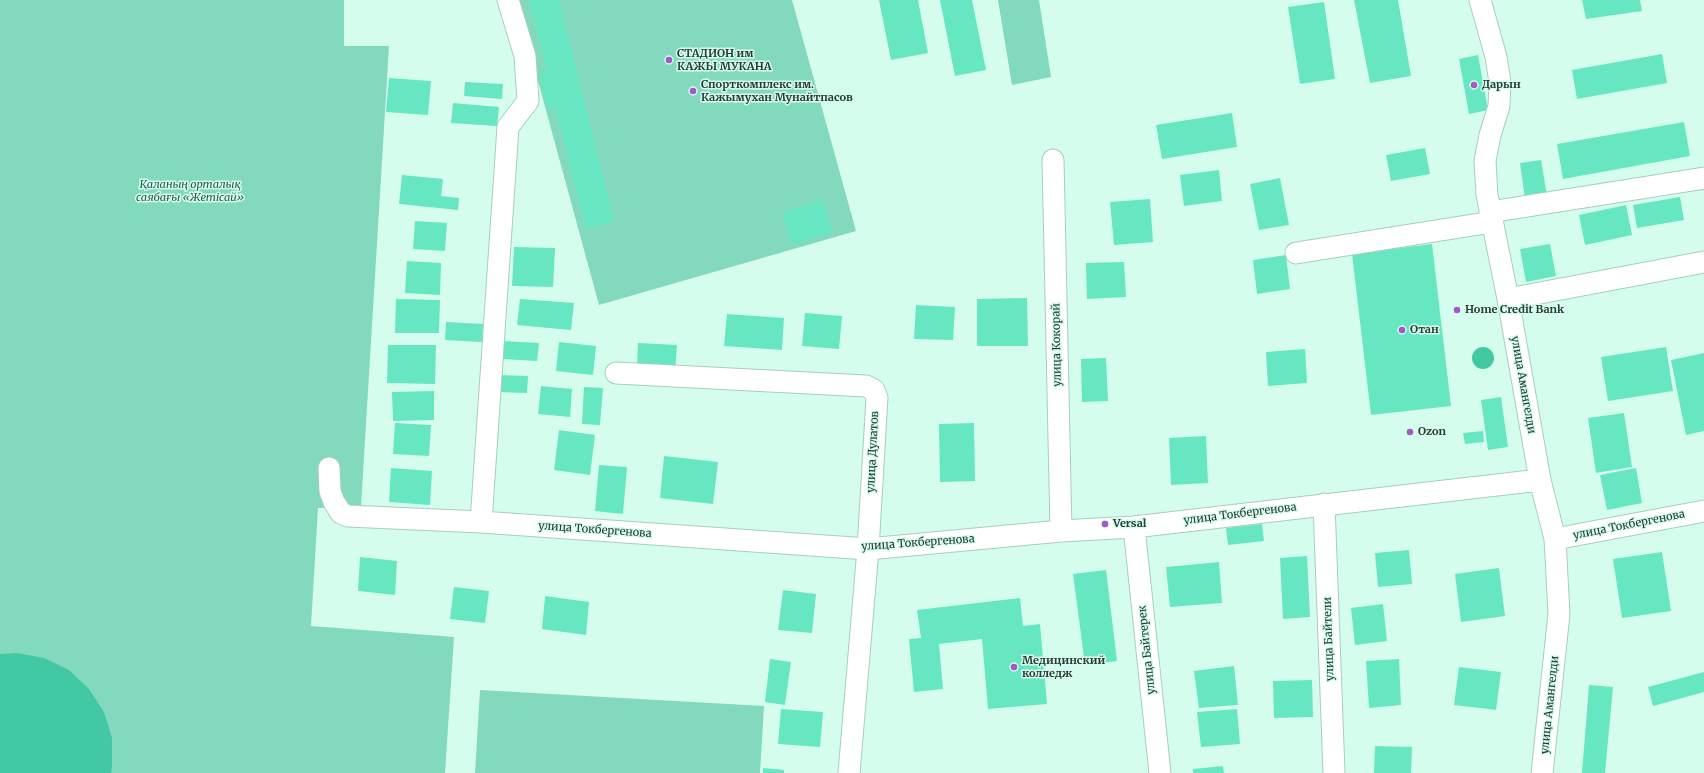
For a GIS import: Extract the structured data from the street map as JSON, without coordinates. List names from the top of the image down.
{
  "streets": {
    "street": [
      "улица Кокорай",
      "улица Амангелди",
      "улица Дулатов",
      "улица Токбергенова",
      "улица Байтели",
      "улица Байтерек"
    ]
  },
  "crossings": [
    ["улица Кокорай", "улица Токбергенова"],
    ["улица Амангелди", "улица Токбергенова"],
    ["улица Дулатов", "улица Токбергенова"],
    ["улица Токбергенова", "улица Байтели"],
    ["улица Токбергенова", "улица Байтерек"]
  ],
  "parks": ["Қаланың орталық саябағы «Жетісай»"],
  "places": [
    "СТАДИОН им КАЖЫ МУКАНА",
    "Дарын",
    "Спорткомплекс им. Кажымухан Мунайтпасов",
    "Home Credit Bank",
    "Отан",
    "Ozon",
    "Versal",
    "Медицинский колледж"
  ]
}
